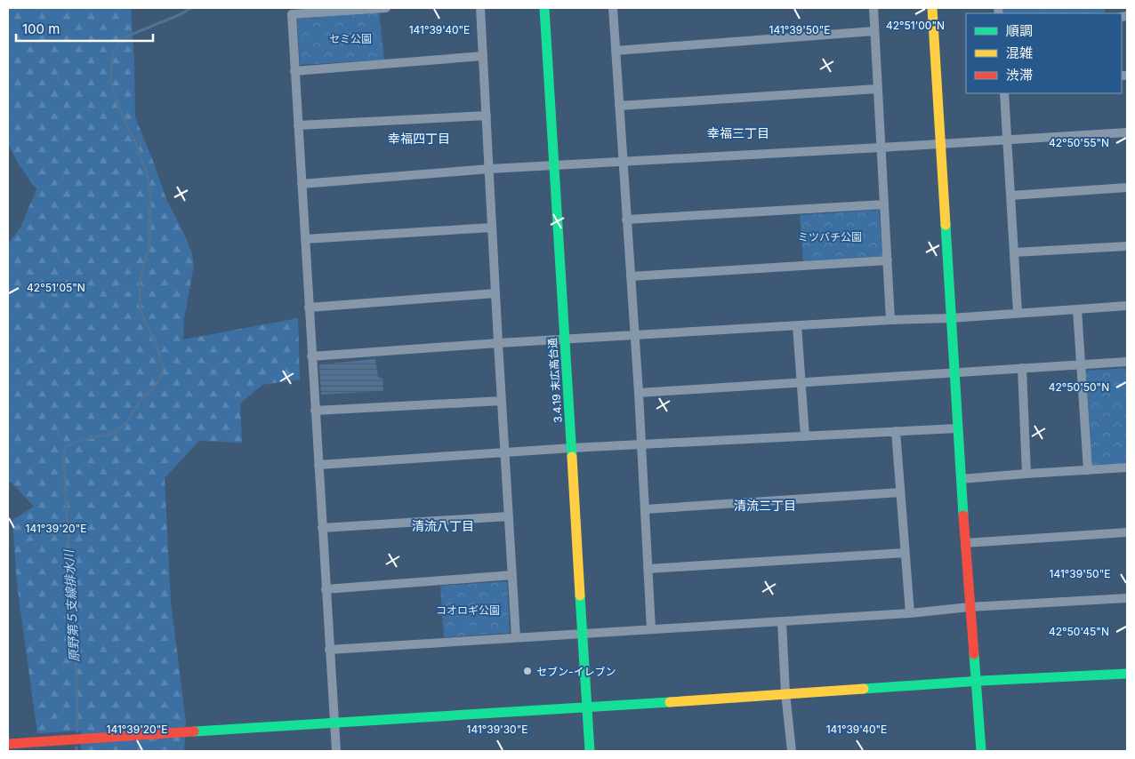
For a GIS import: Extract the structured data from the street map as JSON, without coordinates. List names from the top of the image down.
{
  "streets": {
    "street": ["3.4.19 末広高台通"]
  },
  "districts": [
    "幸福三丁目",
    "幸福四丁目",
    "清流三丁目",
    "清流八丁目"
  ],
  "water": ["原野第５支線排水川"],
  "parks": ["セミ公園", "ミツバチ公園", "コオロギ公園"],
  "places": ["セブン-イレブン"],
  "legend": ["順調", "混雑", "渋滞"],
  "scale_bar": "100 m",
  "coordinates": [
    "42°51'00\"N",
    "141°39'40\"E",
    "141°39'50\"E",
    "42°50'55\"N",
    "42°51'05\"N",
    "42°50'50\"N",
    "141°39'20\"E",
    "42°50'45\"N",
    "141°39'30\"E"
  ]
}
